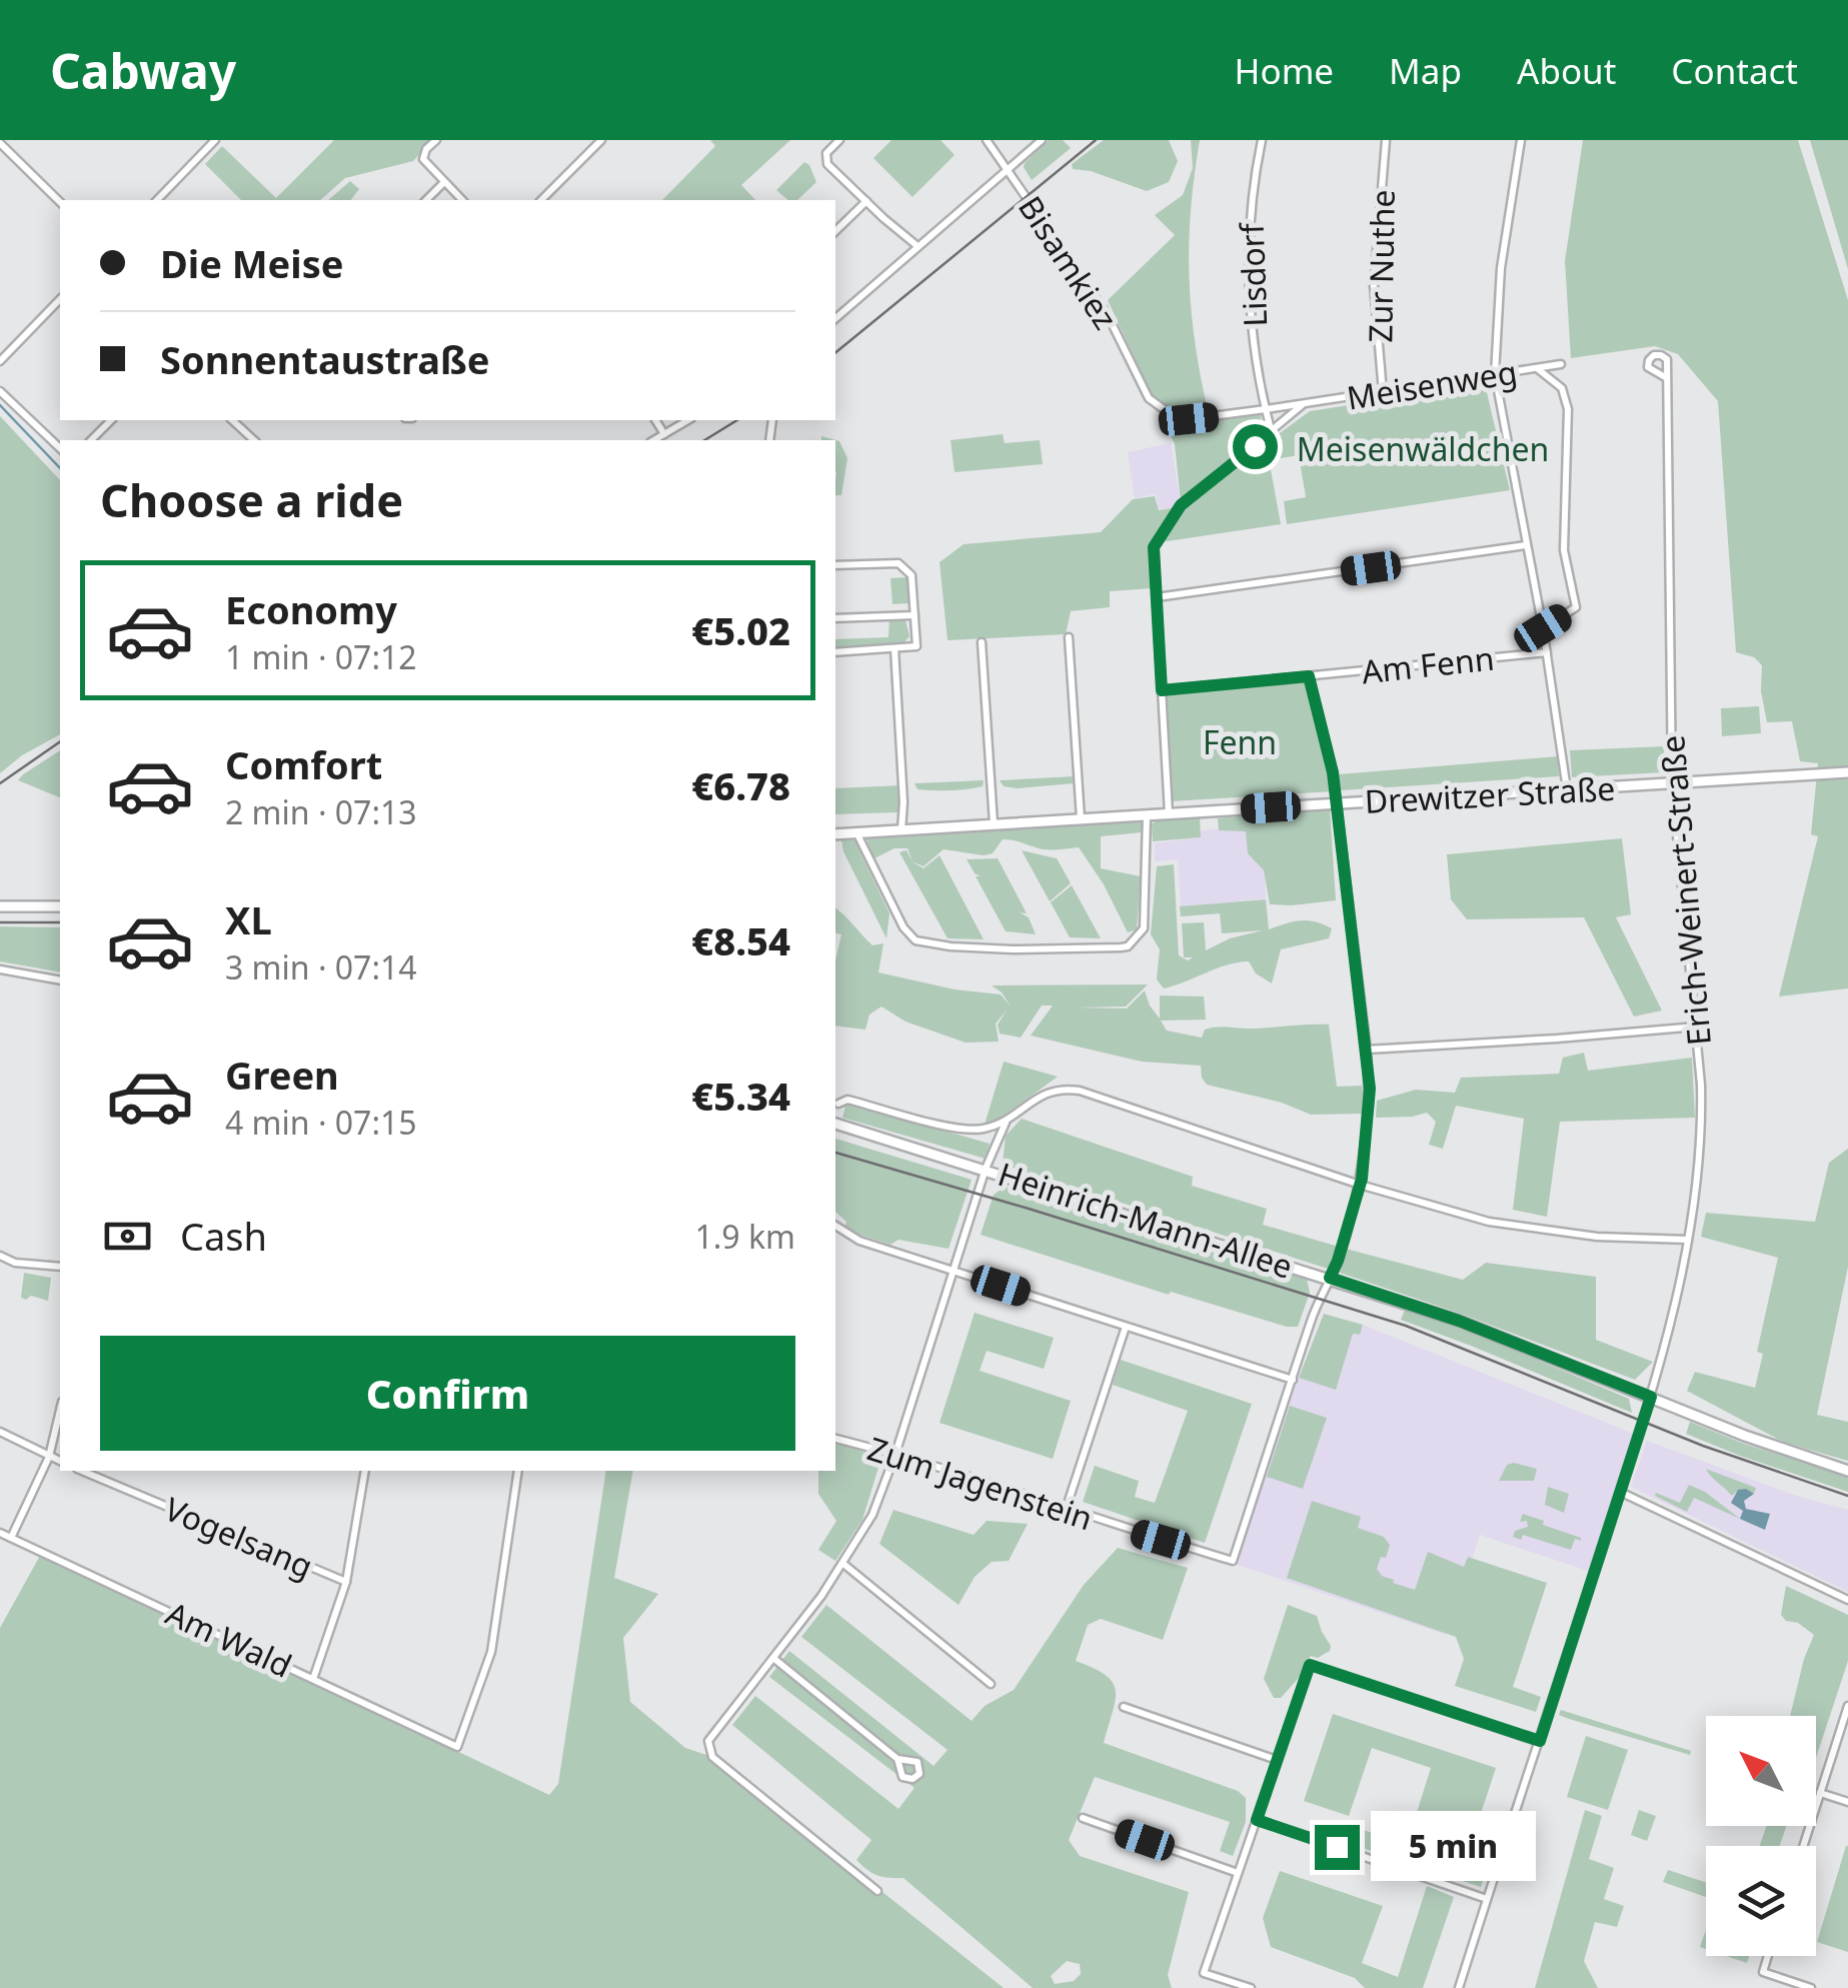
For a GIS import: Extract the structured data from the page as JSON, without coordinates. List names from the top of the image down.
{
  "streets": {
    "main road": ["Drewitzer Straße", "Heinrich-Mann-Allee"],
    "street": [
      "Bisamkiez",
      "Zur Nuthe",
      "Lisdorf",
      "Meisenweg",
      "Am Fenn",
      "Erich-Weinert-Straße",
      "Zum Jagenstein",
      "Vogelsang",
      "Am Wald"
    ]
  },
  "crossings": [
    ["Bisamkiez", "Meisenweg"],
    ["Zur Nuthe", "Meisenweg"],
    ["Lisdorf", "Meisenweg"],
    ["Meisenweg", "Am Fenn"],
    ["Meisenweg", "Drewitzer Straße"],
    ["Drewitzer Straße", "Erich-Weinert-Straße"],
    ["Erich-Weinert-Straße", "Heinrich-Mann-Allee"]
  ],
  "parks": ["Meisenwäldchen", "Fenn"],
  "north": "top left",
  "page": {
    "header": "Cabway",
    "nav": [
      "Home",
      "Map",
      "About",
      "Contact"
    ],
    "banner": ["Die Meise", "Sonnentaustraße"],
    "heading": "Choose a ride",
    "list": [
      {
        "name": "Economy",
        "note": "1 min · 07:12",
        "value": "€5.02"
      },
      {
        "name": "Comfort",
        "note": "2 min · 07:13",
        "value": "€6.78"
      },
      {
        "name": "XL",
        "note": "3 min · 07:14",
        "value": "€8.54"
      },
      {
        "name": "Green",
        "note": "4 min · 07:15",
        "value": "€5.34"
      }
    ],
    "pay": ["Cash", "1.9 km"],
    "buttons": "Confirm",
    "bubble": "5 min"
  }
}
